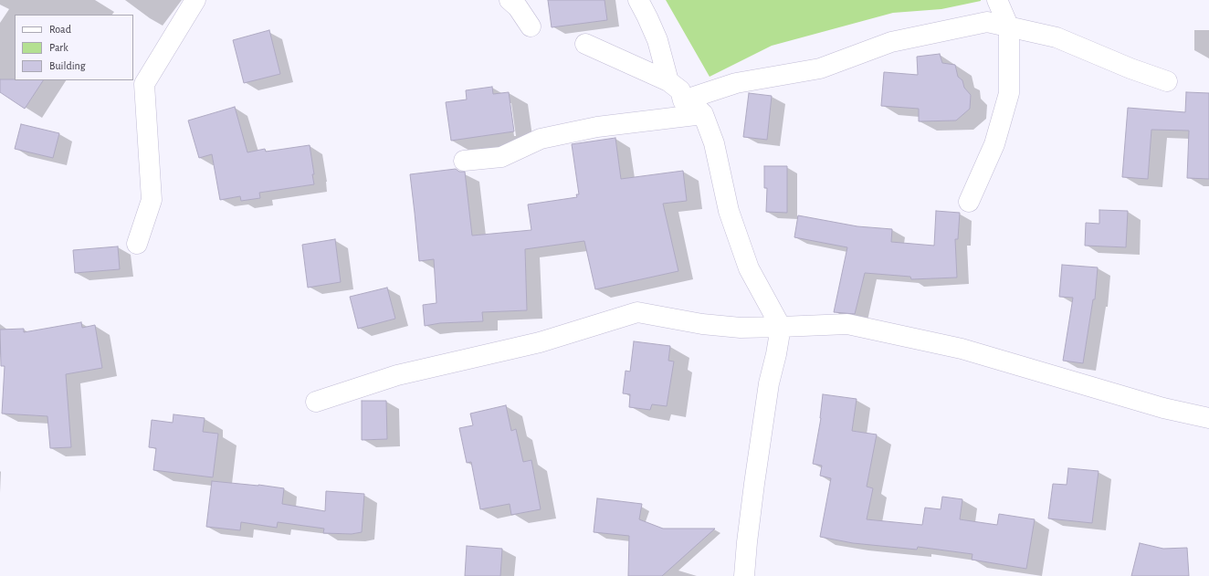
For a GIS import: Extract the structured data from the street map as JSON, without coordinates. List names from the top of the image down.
{
  "legend": ["Road", "Park", "Building"]
}
